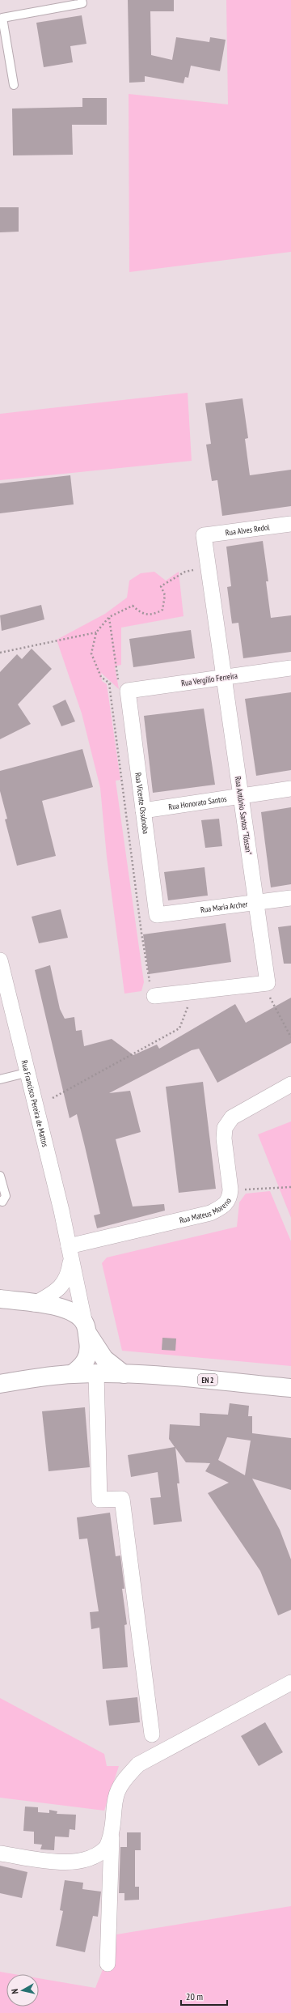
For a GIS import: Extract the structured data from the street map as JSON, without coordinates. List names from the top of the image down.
{
  "streets": {
    "main road": ["EN 2"],
    "street": [
      "Rua Alves Redol",
      "Rua Vergílio Ferreira",
      "Rua Honorato Santos",
      "Rua Vicente Ossónoba",
      "Rua António Santos \"Tóssan\"",
      "Rua Maria Archer",
      "Rua Francisco Pereira de Mattos",
      "Rua Mateus Moreno"
    ]
  },
  "crossings": [
    ["Rua Alves Redol", "Rua António Santos \"Tóssan\""],
    ["Rua Vergílio Ferreira", "Rua Vicente Ossónoba"],
    ["Rua Vergílio Ferreira", "Rua António Santos \"Tóssan\""],
    ["Rua Honorato Santos", "Rua Vicente Ossónoba"],
    ["Rua Honorato Santos", "Rua António Santos \"Tóssan\""],
    ["Rua Vicente Ossónoba", "Rua Maria Archer"],
    ["Rua António Santos \"Tóssan\"", "Rua Maria Archer"],
    ["Rua Francisco Pereira de Mattos", "Rua Mateus Moreno"]
  ],
  "scale_bar": "20 m",
  "north": "left"
}
